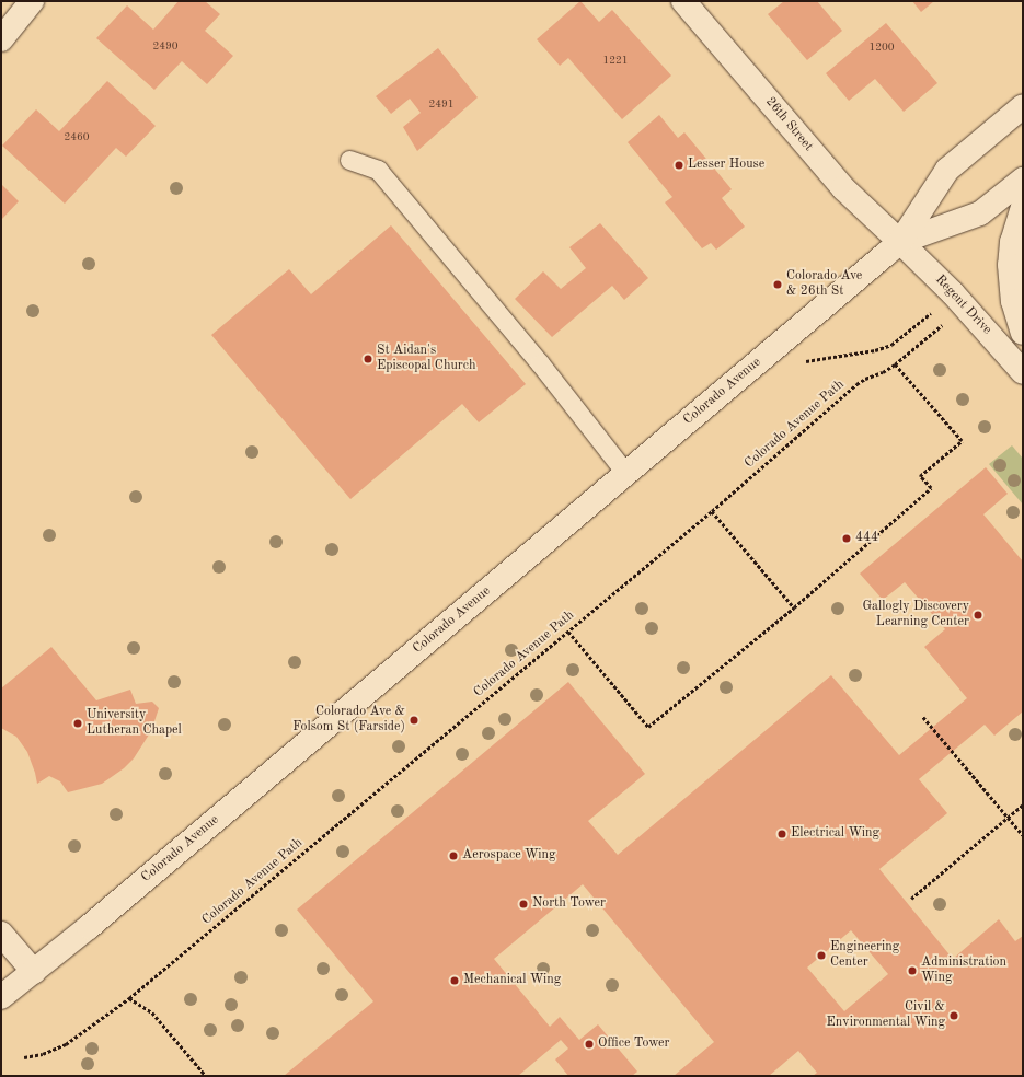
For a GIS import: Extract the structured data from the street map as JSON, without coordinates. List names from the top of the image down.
{
  "streets": {
    "main road": ["26th Street", "Regent Drive", "Colorado Avenue"],
    "path": ["Colorado Avenue Path"]
  },
  "crossings": [
    ["26th Street", "Regent Drive"],
    ["26th Street", "Colorado Avenue"],
    ["Regent Drive", "Colorado Avenue"]
  ],
  "places": [
    "Lesser House",
    "Colorado Ave & 26th St",
    "St Aidan's Episcopal Church",
    "444",
    "Gallogly Discovery Learning Center",
    "Colorado Ave & Folsom St (Farside)",
    "University Lutheran Chapel",
    "Electrical Wing",
    "Aerospace Wing",
    "North Tower",
    "Engineering Center",
    "Administration Wing",
    "Mechanical Wing",
    "Civil & Environmental Wing",
    "Office Tower"
  ],
  "house_numbers": [
    "2490",
    "1200",
    "1221",
    "2491",
    "2460"
  ]
}
